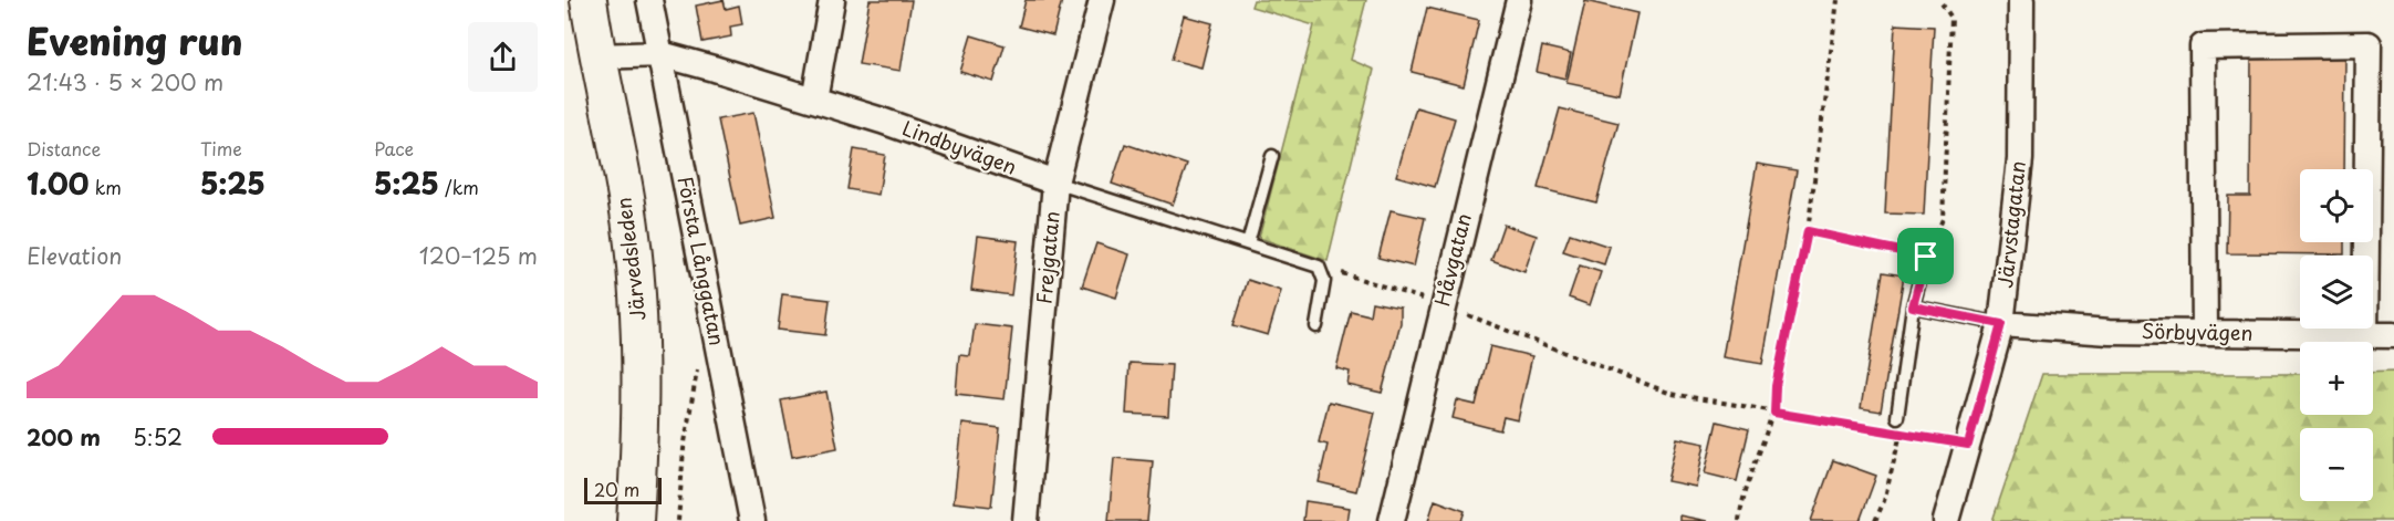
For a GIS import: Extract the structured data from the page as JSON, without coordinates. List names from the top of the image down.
{
  "streets": {
    "main road": ["Järvedsleden"],
    "street": [
      "Lindbyvägen",
      "Järvstagatan",
      "Frejgatan",
      "Håvgatan",
      "Första Långgatan",
      "Sörbyvägen"
    ]
  },
  "crossings": [
    ["Lindbyvägen", "Frejgatan"],
    ["Lindbyvägen", "Järvedsleden"],
    ["Lindbyvägen", "Första Långgatan"],
    ["Järvstagatan", "Sörbyvägen"]
  ],
  "scale_bar": "20 m",
  "page": {
    "heading": ["Evening run", "21:43 · 5 × 200 m"],
    "stats": [
      ["Distance", "1.00 km"],
      ["Time", "5:25"],
      ["Pace", "5:25 /km"]
    ],
    "map_buttons": ["+", "−"],
    "chart": ["Elevation", "120–125 m"],
    "list": [
      {
        "name": "200 m",
        "note": "5:52"
      }
    ],
    "scale": "20 m"
  }
}
